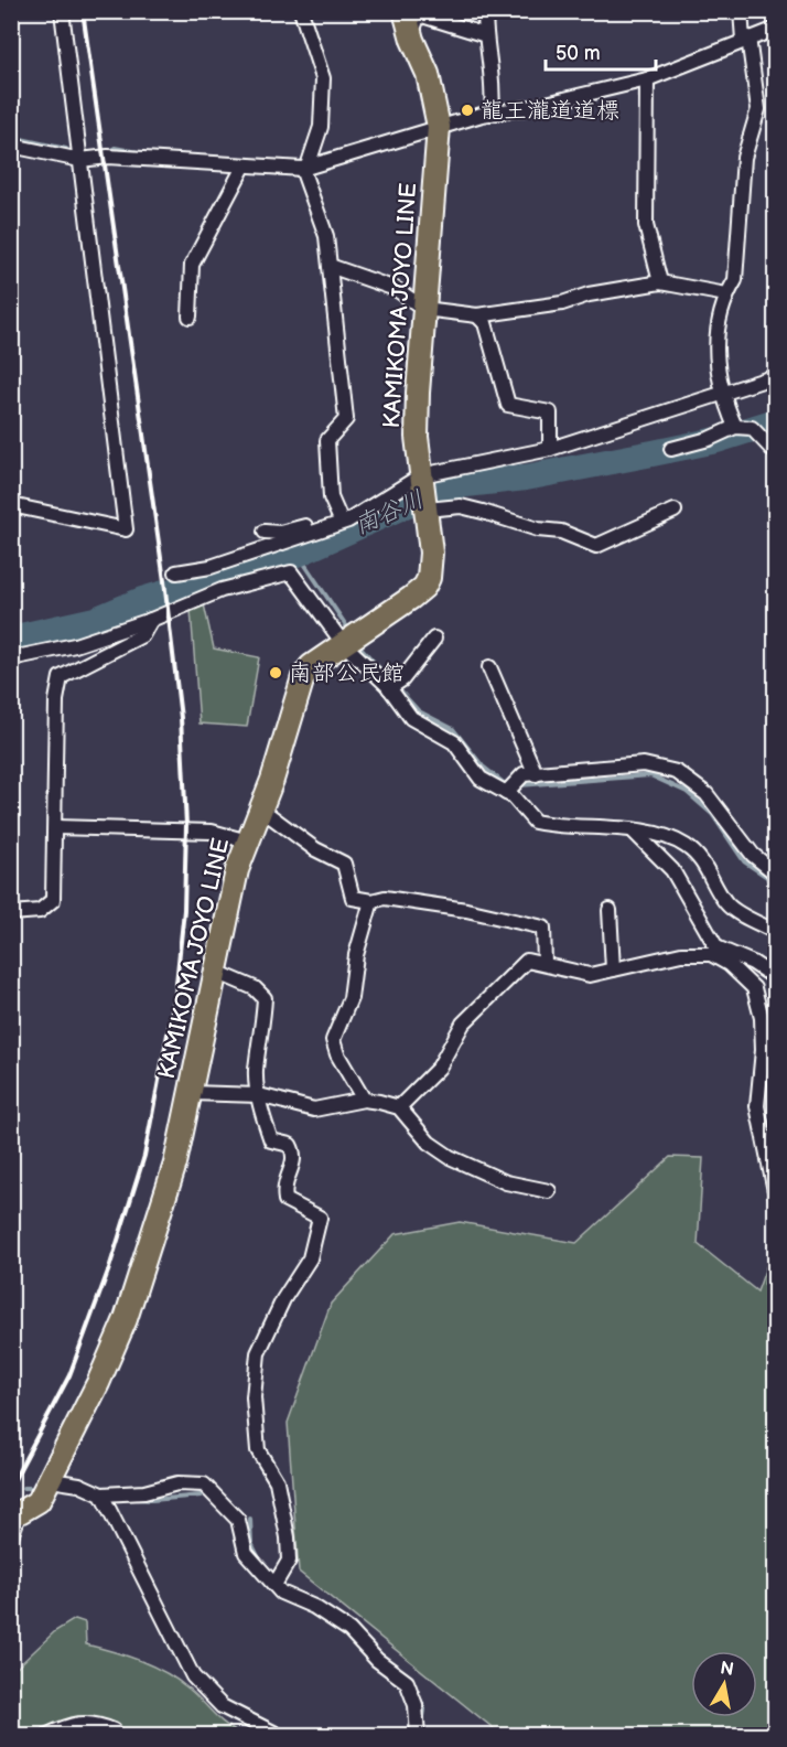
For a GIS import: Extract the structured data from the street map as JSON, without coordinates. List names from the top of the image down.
{
  "streets": {
    "main road": ["KAMIKOMA JOYO LINE"]
  },
  "water": ["南谷川"],
  "places": ["龍王瀧道道標", "南部公民館"],
  "scale_bar": "50 m",
  "north": "top"
}
